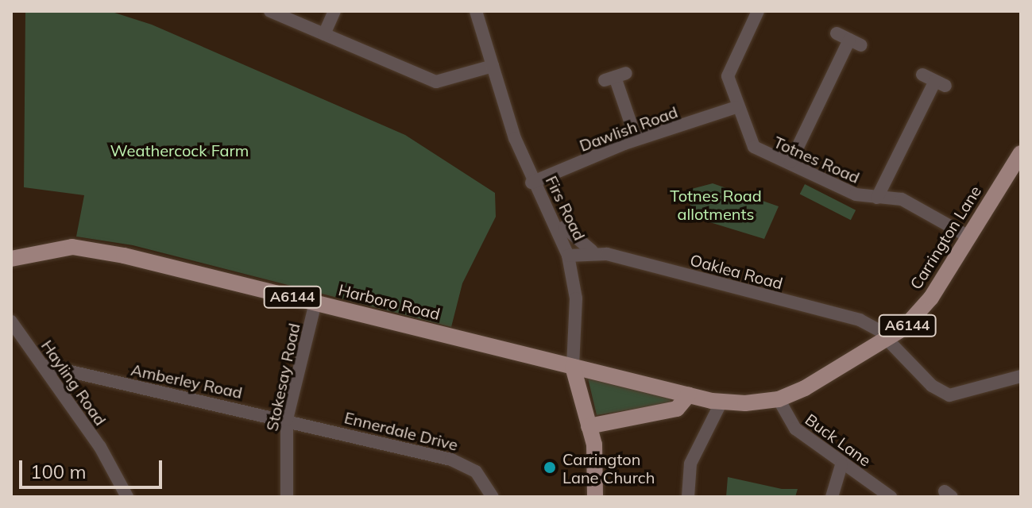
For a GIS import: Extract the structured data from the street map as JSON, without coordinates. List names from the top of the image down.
{
  "streets": {
    "main road": [
      "Firs Road",
      "Carrington Lane",
      "A6144",
      "Harboro Road"
    ],
    "street": [
      "Dawlish Road",
      "Totnes Road",
      "Oaklea Road",
      "Stokesay Road",
      "Amberley Road",
      "Hayling Road",
      "Ennerdale Drive",
      "Buck Lane"
    ]
  },
  "crossings": [
    ["Dawlish Road", "Totnes Road"],
    ["Dawlish Road", "Firs Road"],
    ["Totnes Road", "Carrington Lane"],
    ["Firs Road", "Oaklea Road"],
    ["Firs Road", "Harboro Road"],
    ["Carrington Lane", "Oaklea Road"],
    ["Carrington Lane", "Harboro Road"],
    ["Carrington Lane", "Buck Lane"],
    ["Harboro Road", "Stokesay Road"],
    ["Stokesay Road", "Amberley Road"],
    ["Stokesay Road", "Ennerdale Drive"],
    ["Amberley Road", "Hayling Road"],
    ["Amberley Road", "Ennerdale Drive"]
  ],
  "parks": ["Weathercock Farm", "Totnes Road allotments"],
  "places": ["Carrington Lane Church"],
  "scale_bar": "100 m"
}
